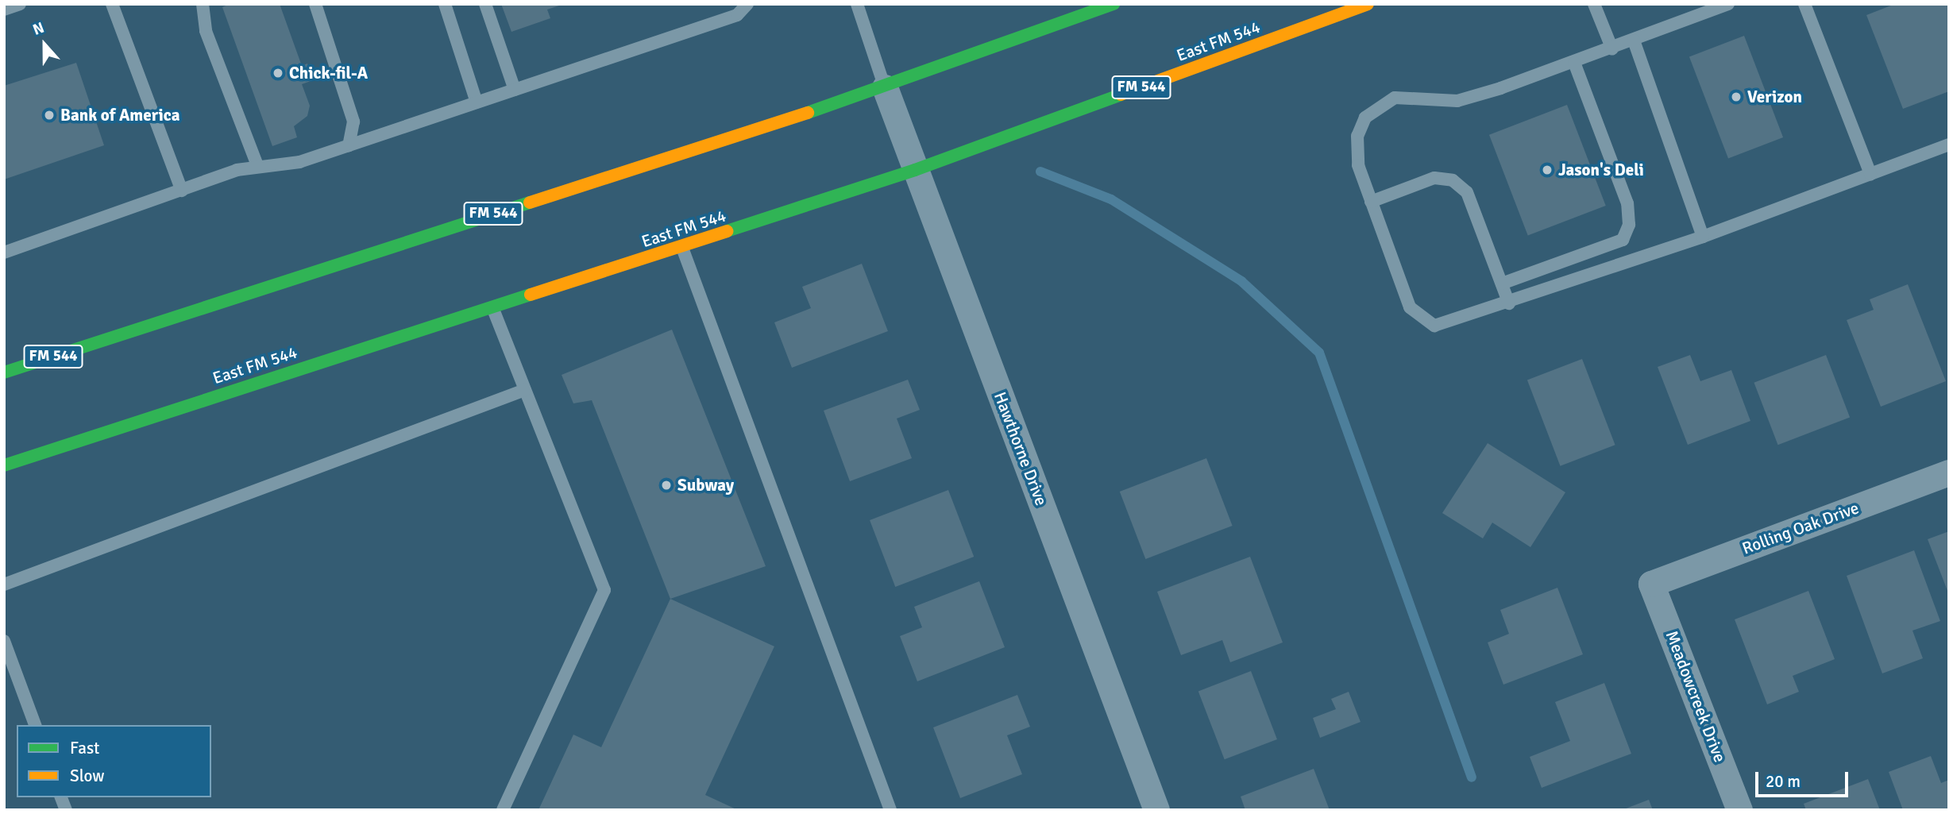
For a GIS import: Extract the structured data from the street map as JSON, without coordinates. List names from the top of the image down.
{
  "streets": {
    "main road": ["East FM 544", "FM 544"],
    "street": ["Hawthorne Drive", "Rolling Oak Drive", "Meadowcreek Drive"]
  },
  "crossings": [
    ["East FM 544", "Hawthorne Drive"],
    ["FM 544", "Hawthorne Drive"],
    ["Rolling Oak Drive", "Meadowcreek Drive"]
  ],
  "places": [
    "Chick-fil-A",
    "Verizon",
    "Bank of America",
    "Jason's Deli",
    "Subway"
  ],
  "legend": ["Fast", "Slow"],
  "scale_bar": "20 m",
  "north": "top"
}
